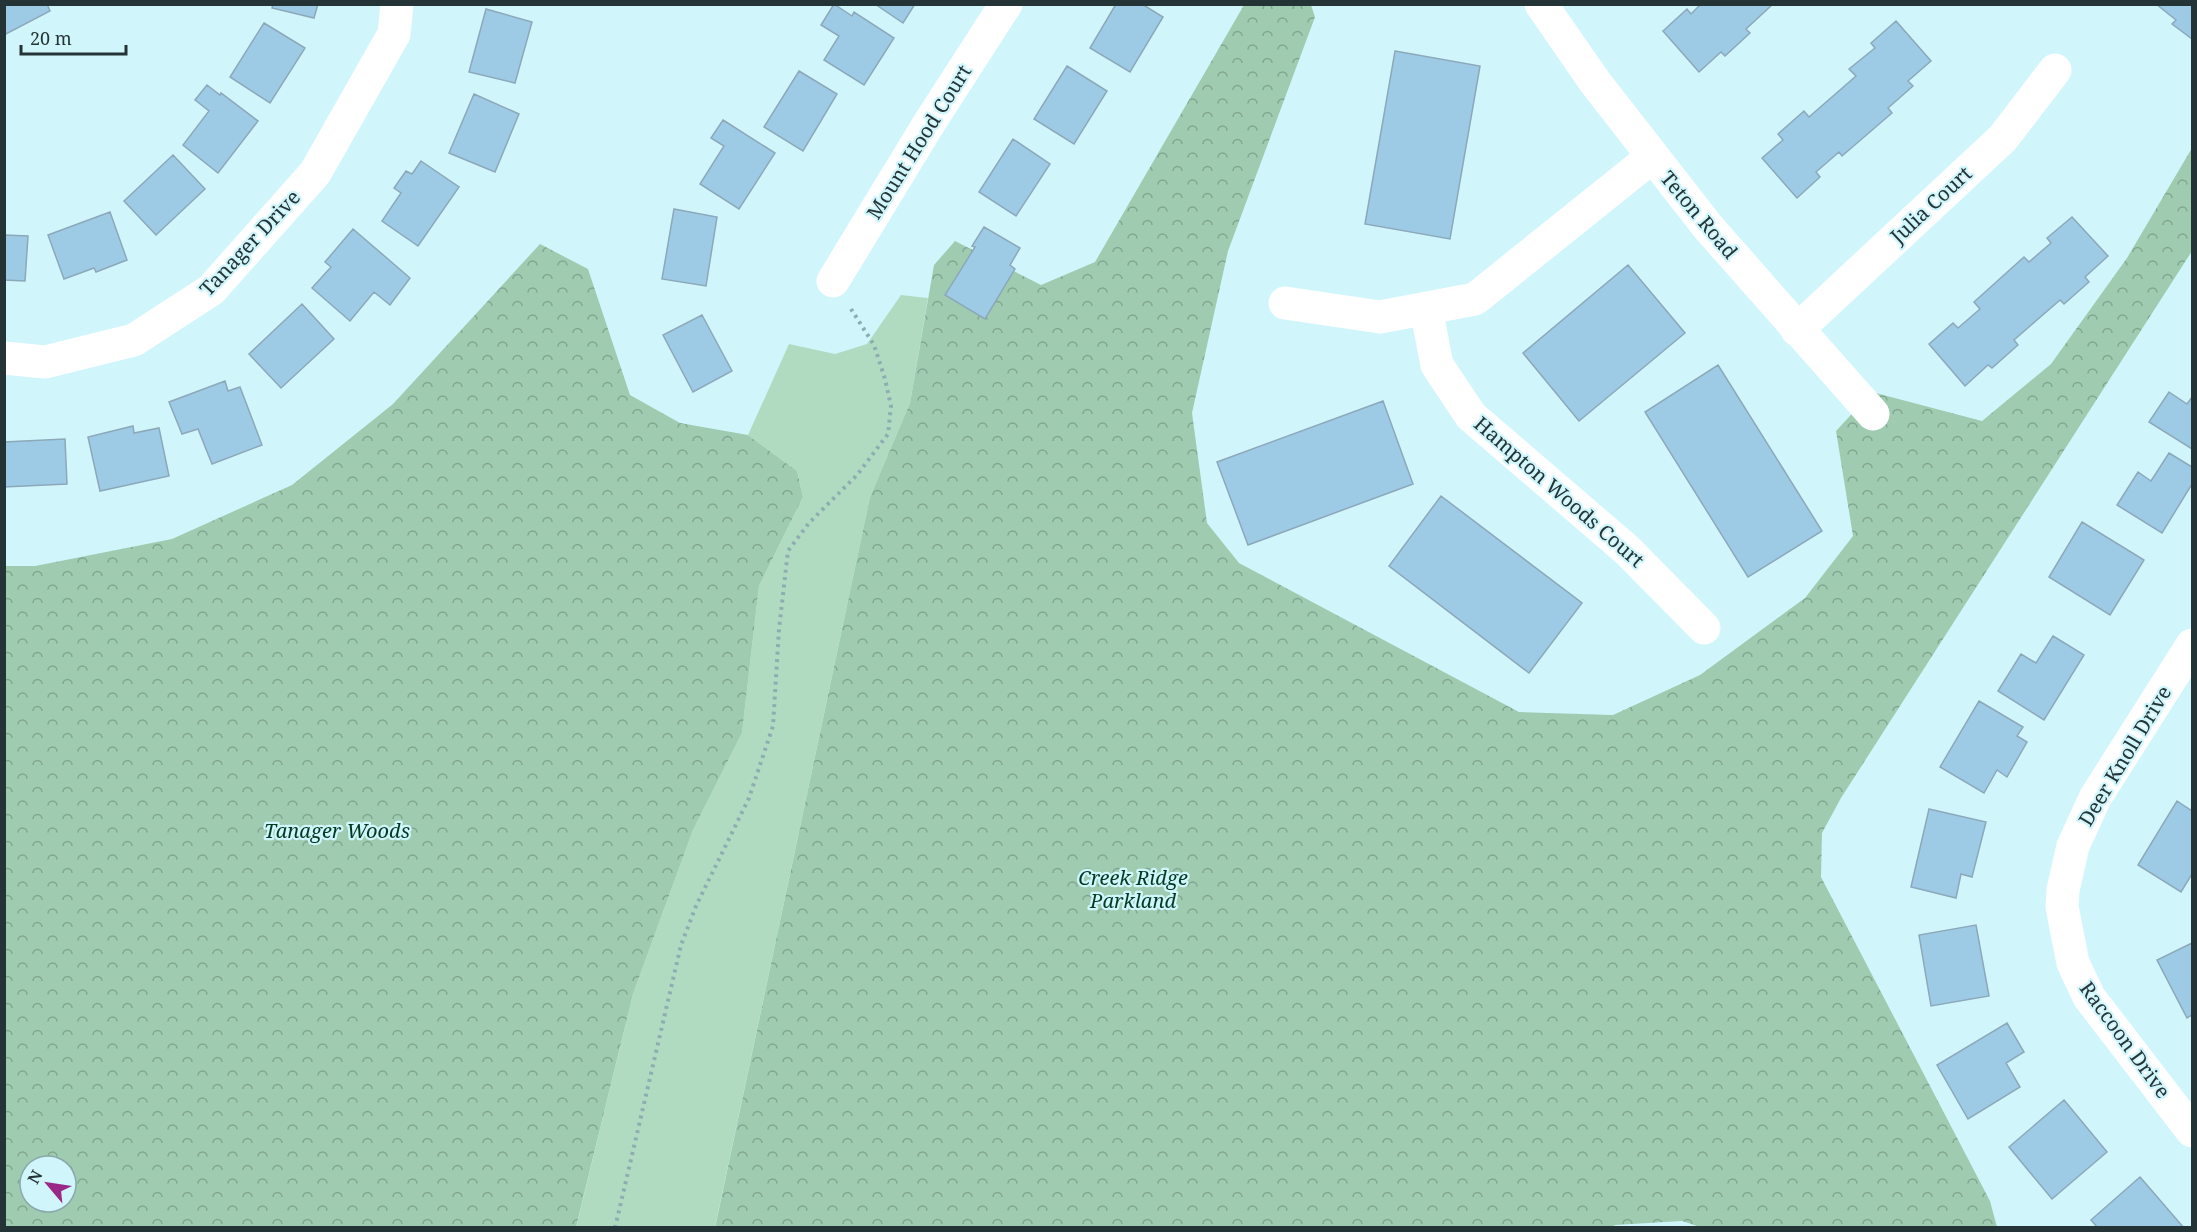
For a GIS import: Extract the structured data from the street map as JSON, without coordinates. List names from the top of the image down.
{
  "streets": {
    "street": [
      "Mount Hood Court",
      "Julia Court",
      "Teton Road",
      "Tanager Drive",
      "Hampton Woods Court",
      "Deer Knoll Drive",
      "Raccoon Drive"
    ]
  },
  "crossings": [
    ["Julia Court", "Teton Road"],
    ["Deer Knoll Drive", "Raccoon Drive"]
  ],
  "parks": ["Tanager Woods", "Creek Ridge Parkland"],
  "scale_bar": "20 m",
  "north": "top left"
}
